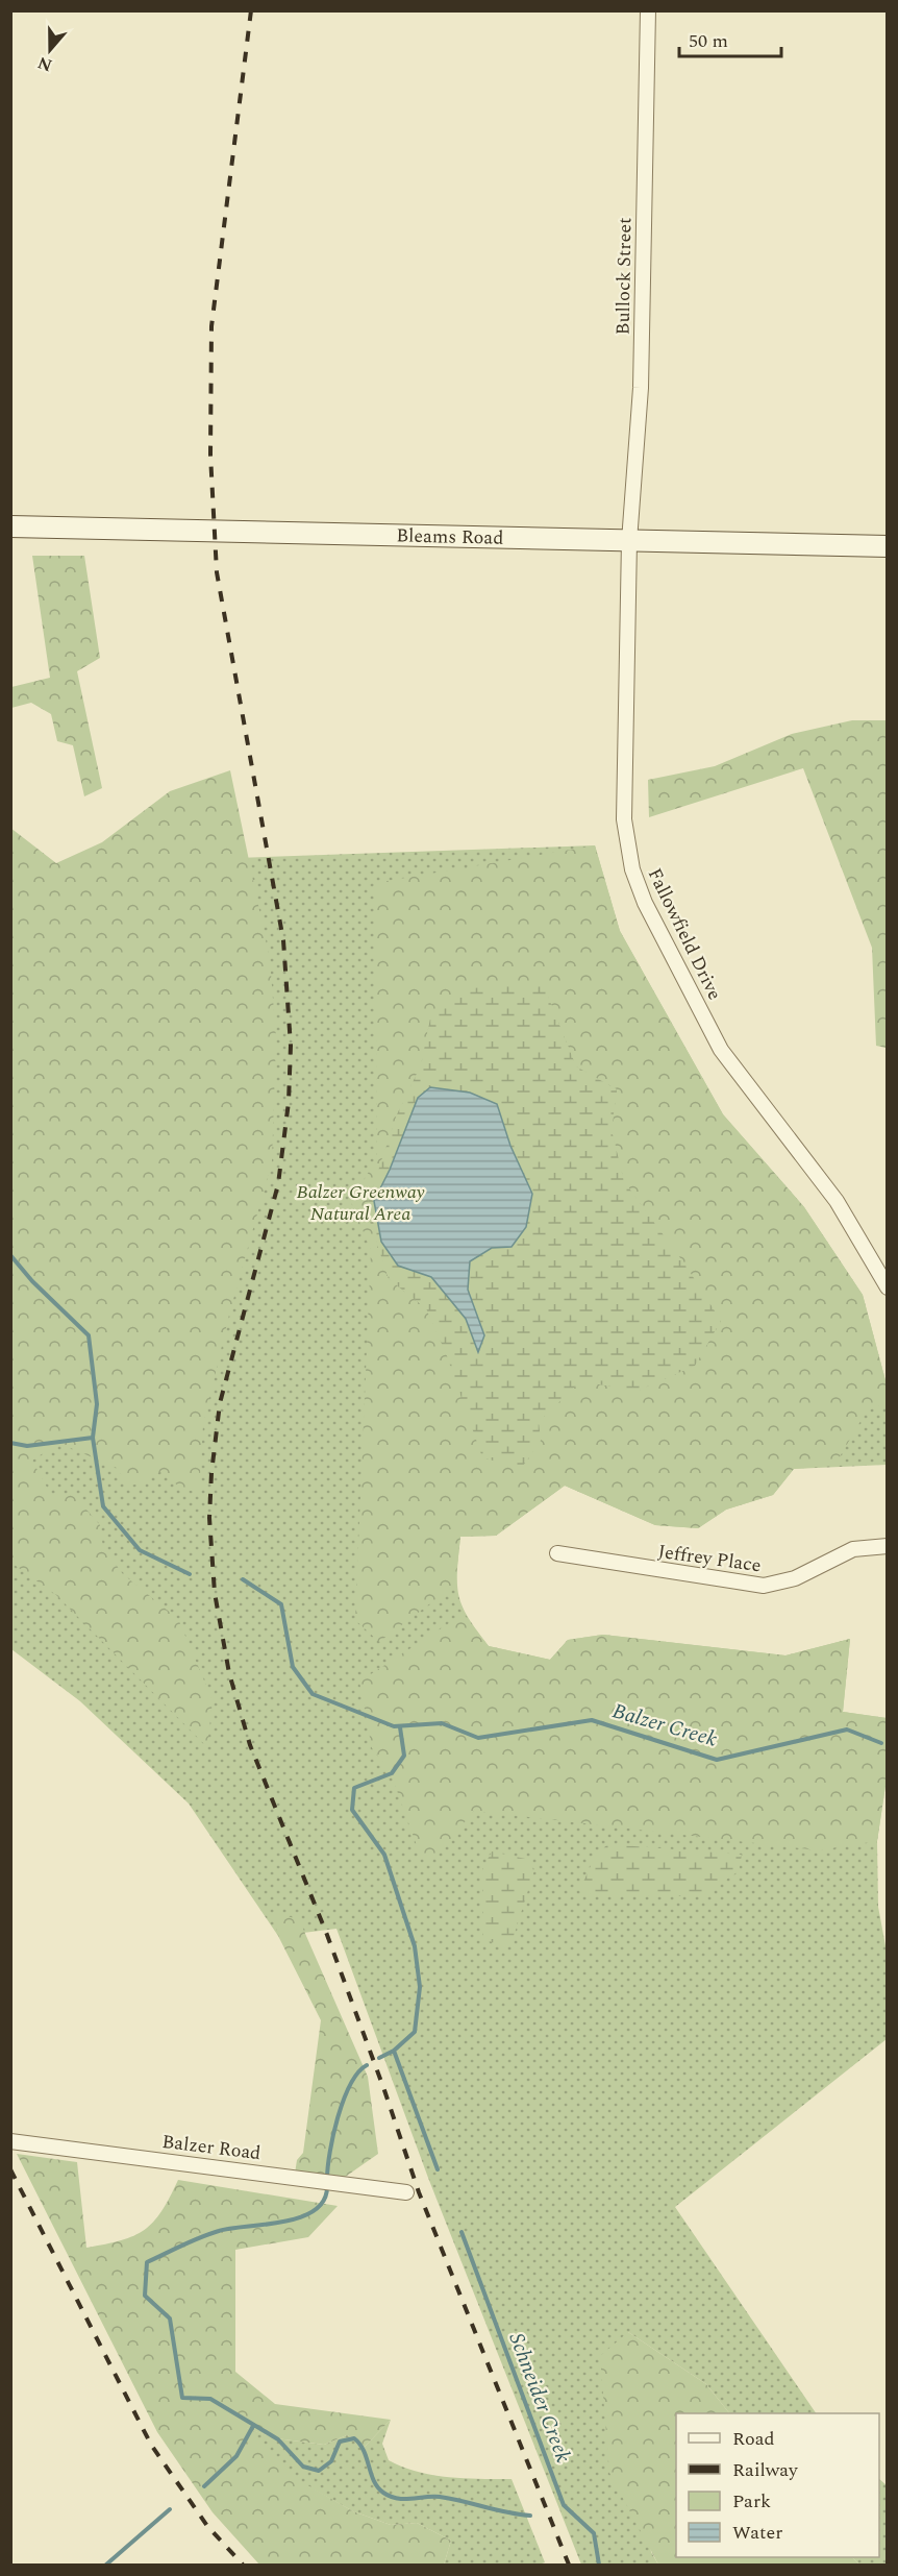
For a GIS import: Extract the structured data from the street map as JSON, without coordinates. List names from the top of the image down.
{
  "streets": {
    "main road": ["Bleams Road"],
    "street": [
      "Bullock Street",
      "Fallowfield Drive",
      "Jeffrey Place",
      "Balzer Road"
    ]
  },
  "crossings": [
    ["Bullock Street", "Bleams Road"],
    ["Bullock Street", "Fallowfield Drive"],
    ["Bleams Road", "Fallowfield Drive"]
  ],
  "water": ["Balzer Creek", "Schneider Creek"],
  "parks": ["Balzer Greenway Natural Area"],
  "legend": [
    "Road",
    "Railway",
    "Park",
    "Water"
  ],
  "scale_bar": "50 m",
  "north": "bottom"
}
